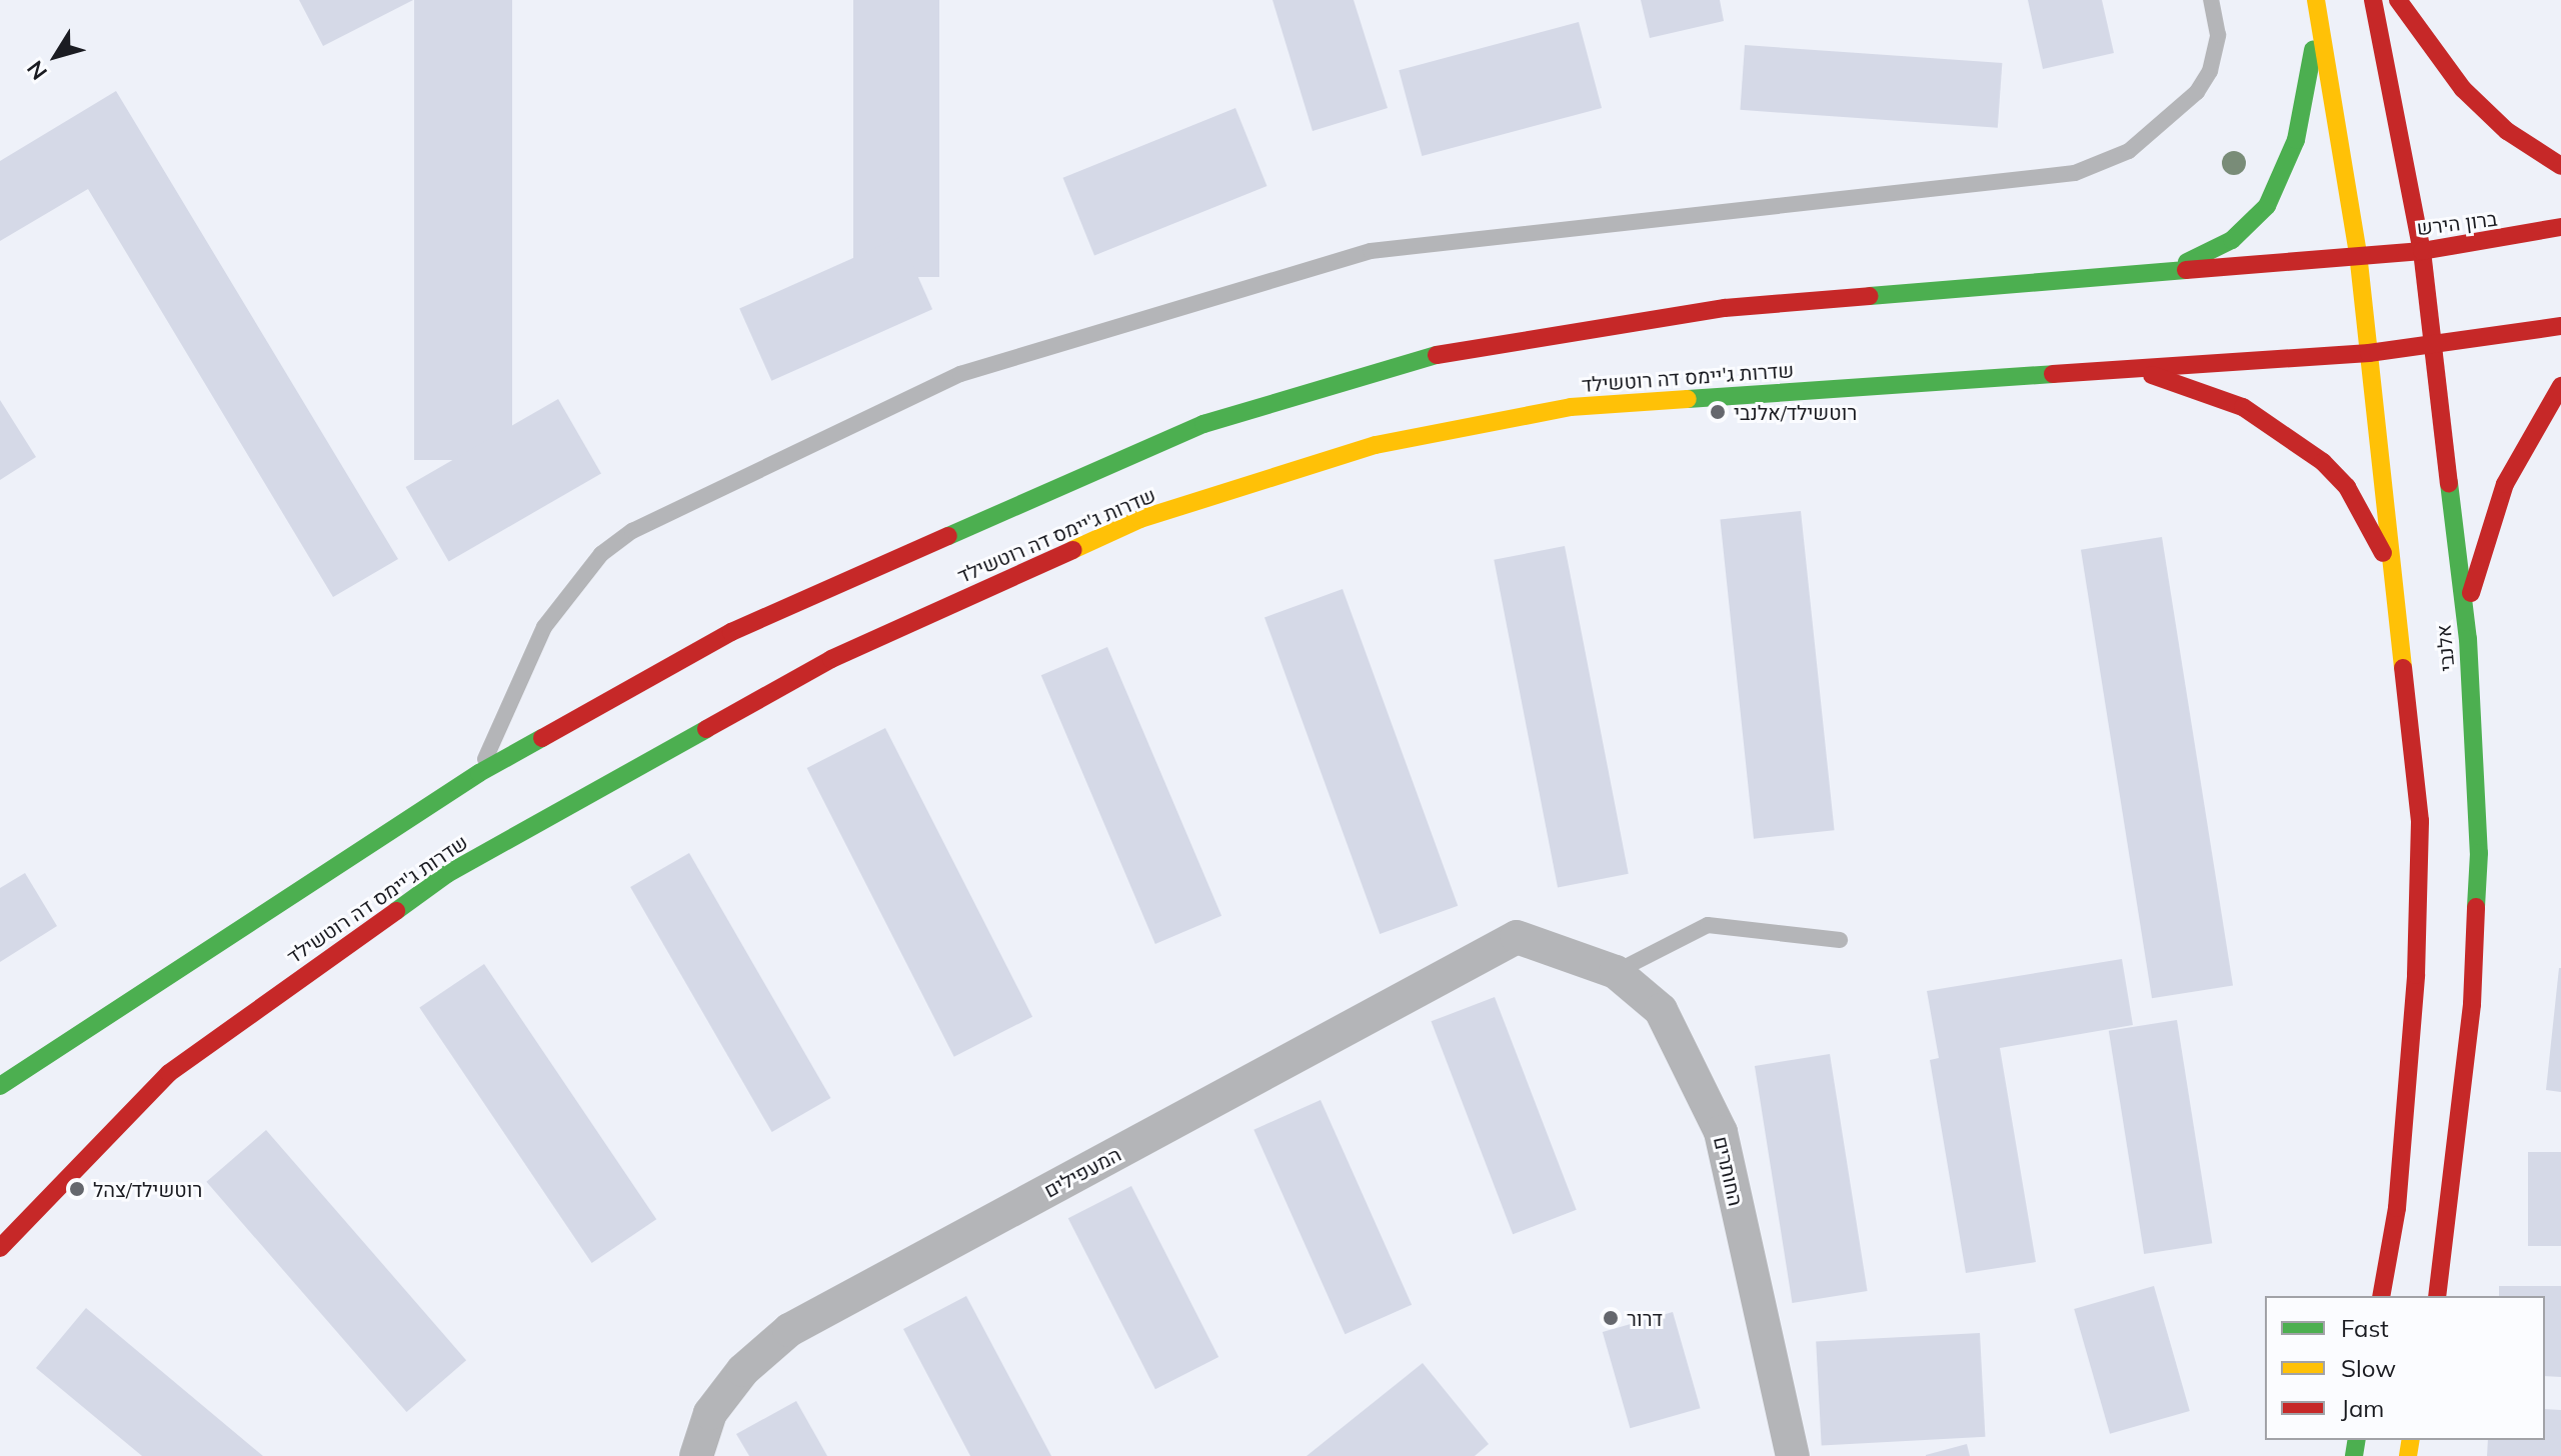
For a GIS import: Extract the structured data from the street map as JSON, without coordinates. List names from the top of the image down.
{
  "streets": {
    "street": [
      "ברון הירש",
      "שדרות ג'יימס דה רוטשילד",
      "אלנבי",
      "החותרים",
      "המעפילים"
    ]
  },
  "crossings": [
    ["ברון הירש", "אלנבי"],
    ["החותרים", "המעפילים"]
  ],
  "places": ["רוטשילד/אלנבי", "רוטשילד/צהל", "דרור"],
  "legend": ["Fast", "Slow", "Jam"],
  "north": "bottom left"
}
